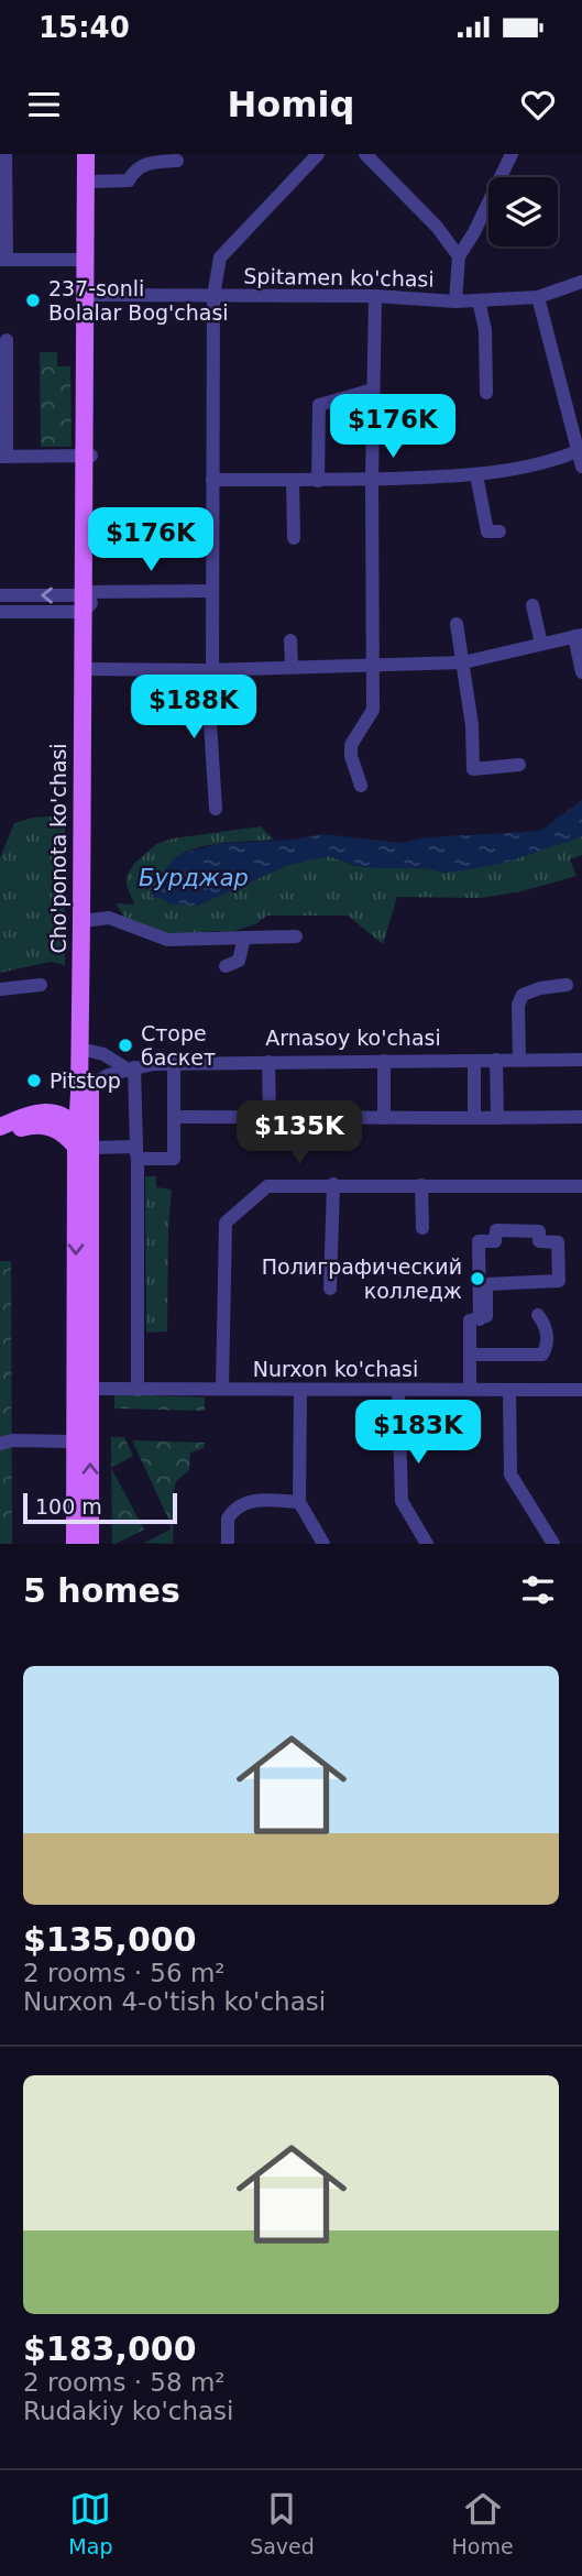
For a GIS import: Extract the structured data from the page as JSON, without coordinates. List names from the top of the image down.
{
  "streets": {
    "main road": ["Cho'ponota ko'chasi", "Arnasoy ko'chasi"],
    "street": ["Spitamen ko'chasi", "Nurxon ko'chasi"]
  },
  "crossings": [
    ["Spitamen ko'chasi", "Cho'ponota ko'chasi"],
    ["Cho'ponota ko'chasi", "Arnasoy ko'chasi"],
    ["Cho'ponota ko'chasi", "Nurxon ko'chasi"]
  ],
  "water": ["Бурджар"],
  "places": [
    "237-sonli Bolalar Bog'chasi",
    "Сторе баскет",
    "Pitstop",
    "Полиграфический колледж"
  ],
  "scale_bar": "100 m",
  "page": {
    "status": "15:40",
    "header": "Homiq",
    "price": [
      "$176K",
      "$176K",
      "$188K",
      "$135K",
      "$183K"
    ],
    "scale": "100 m",
    "heading": "5 homes",
    "list": [
      {
        "name": "$135,000",
        "note": "2 rooms · 56 m² · Nurxon 4-o'tish ko'chasi"
      },
      {
        "name": "$183,000",
        "note": "2 rooms · 58 m² · Rudakiy ko'chasi"
      }
    ],
    "tabs": ["Map", "Saved", "Home"]
  }
}
